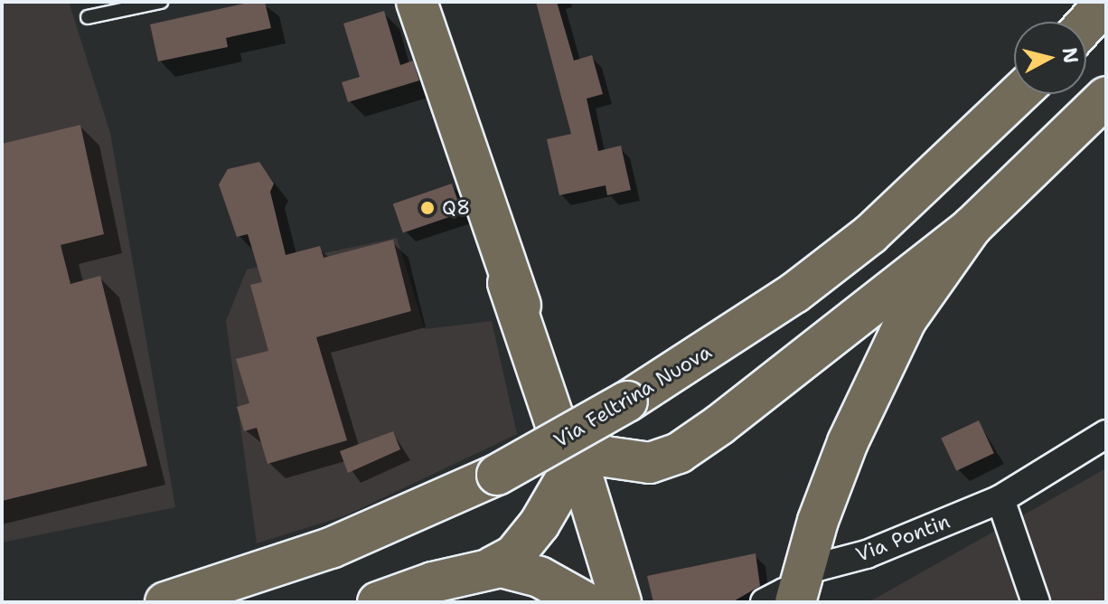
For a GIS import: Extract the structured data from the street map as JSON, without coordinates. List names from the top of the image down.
{
  "streets": {
    "main road": ["Via Feltrina Nuova"],
    "street": ["Via Pontin"]
  },
  "places": ["Q8"],
  "north": "right"
}
